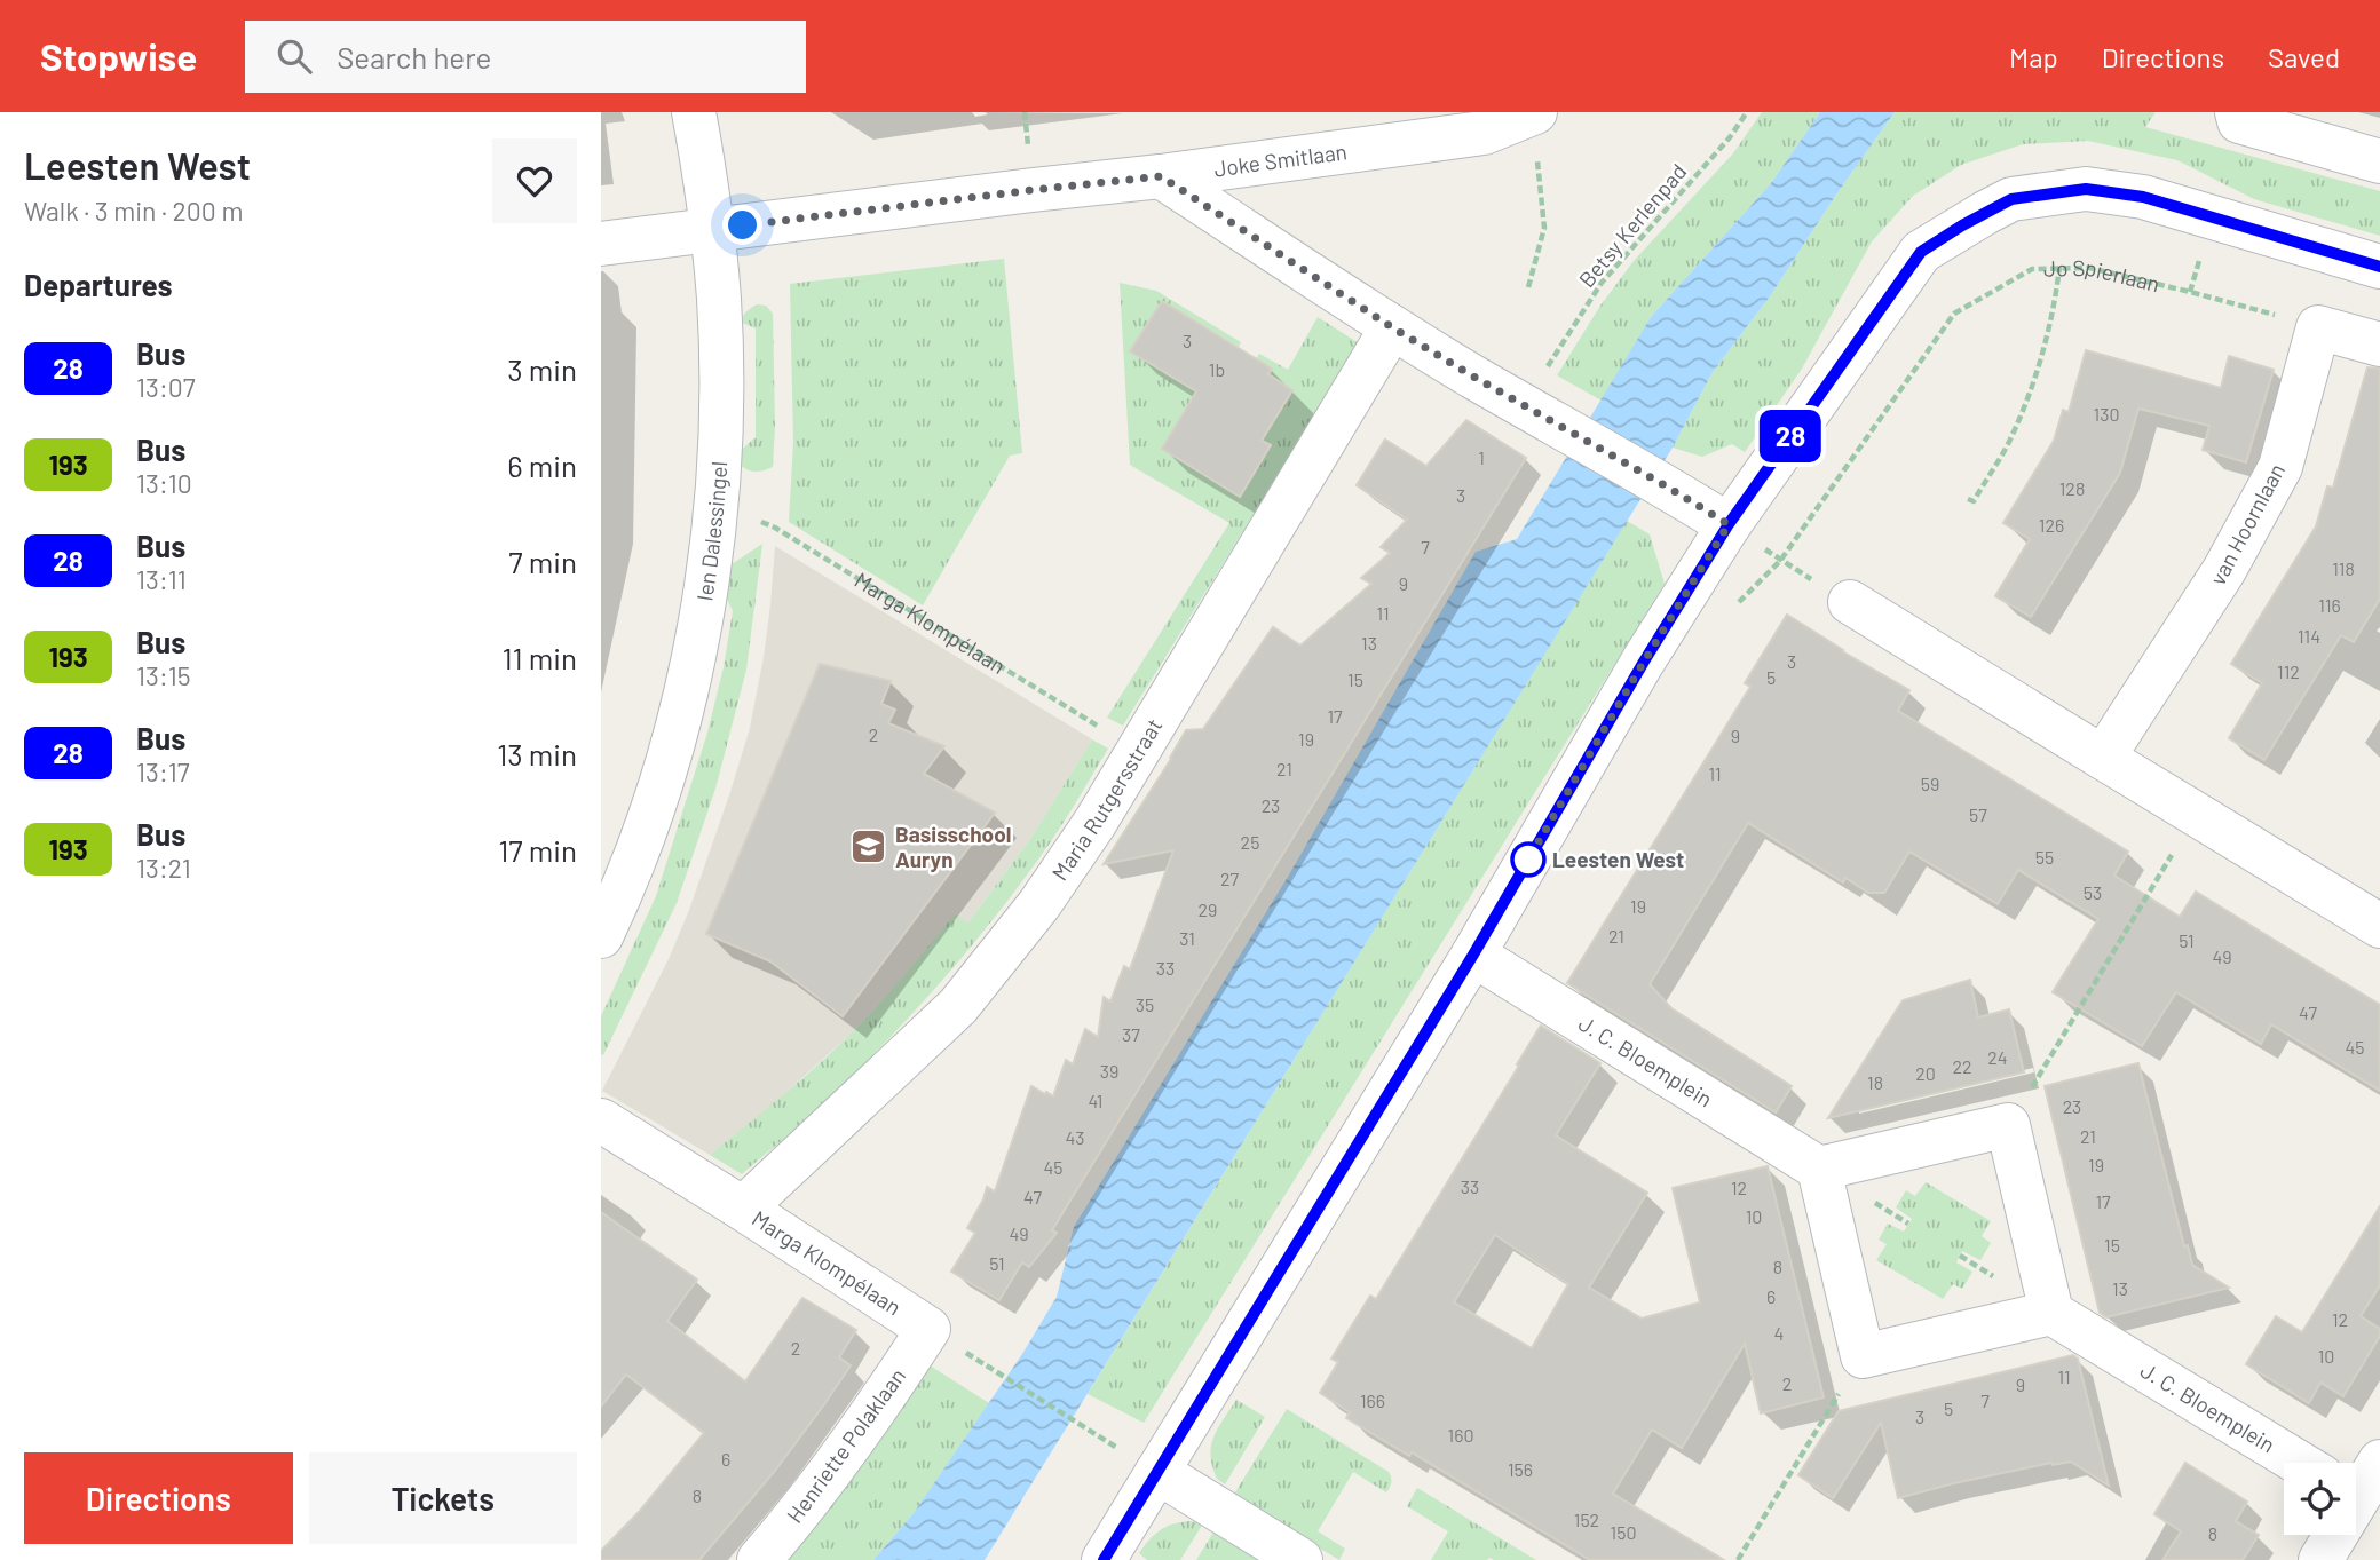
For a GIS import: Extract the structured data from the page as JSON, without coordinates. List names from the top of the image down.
{
  "streets": {
    "street": [
      "Joke Smitlaan",
      "van Hoornlaan",
      "Ien Dalessingel",
      "Marga Klompélaan",
      "Maria Rutgersstraat",
      "J. C. Bloemplein",
      "Henriette Polaklaan"
    ],
    "path": ["Betsy Kerlenpad", "Jo Spierlaan"]
  },
  "crossings": [
    ["Joke Smitlaan", "Ien Dalessingel"],
    ["Jo Spierlaan", "van Hoornlaan"],
    ["Ien Dalessingel", "Marga Klompélaan"],
    ["Marga Klompélaan", "Maria Rutgersstraat"],
    ["Marga Klompélaan", "Henriette Polaklaan"]
  ],
  "places": {
    "school or university": ["Basisschool Auryn"],
    "other": ["Leesten West"]
  },
  "lines": ["bus line 28"],
  "house_numbers": [
    "3",
    "1b",
    "130",
    "1",
    "128",
    "3",
    "126",
    "7",
    "118",
    "9",
    "116",
    "11",
    "114",
    "13",
    "3",
    "112",
    "5",
    "15",
    "17",
    "2",
    "9",
    "19",
    "21",
    "11",
    "59",
    "23",
    "57",
    "25",
    "55",
    "27",
    "53",
    "19",
    "29",
    "21",
    "31",
    "51",
    "49",
    "33",
    "35",
    "47",
    "37",
    "45",
    "24",
    "22",
    "39",
    "20",
    "18",
    "41",
    "23",
    "21",
    "43",
    "19",
    "45",
    "33",
    "12",
    "47",
    "17",
    "10",
    "49",
    "15",
    "51",
    "8",
    "13",
    "6",
    "12",
    "4",
    "2",
    "10",
    "11",
    "2",
    "9",
    "166",
    "7",
    "5",
    "3",
    "160",
    "6",
    "156",
    "8",
    "152",
    "150",
    "8"
  ],
  "page": {
    "header": "Stopwise",
    "search": "Search here",
    "nav": ["Map", "Directions", "Saved"],
    "heading": [
      ["Leesten West", "Walk · 3 min · 200 m"],
      "Departures"
    ],
    "on_map": "28",
    "list": [
      {
        "mark": "28",
        "name": "Bus",
        "note": "13:07",
        "value": "3 min"
      },
      {
        "mark": "193",
        "name": "Bus",
        "note": "13:10",
        "value": "6 min"
      },
      {
        "mark": "28",
        "name": "Bus",
        "note": "13:11",
        "value": "7 min"
      },
      {
        "mark": "193",
        "name": "Bus",
        "note": "13:15",
        "value": "11 min"
      },
      {
        "mark": "28",
        "name": "Bus",
        "note": "13:17",
        "value": "13 min"
      },
      {
        "mark": "193",
        "name": "Bus",
        "note": "13:21",
        "value": "17 min"
      }
    ],
    "buttons": ["Directions", "Tickets"]
  }
}
